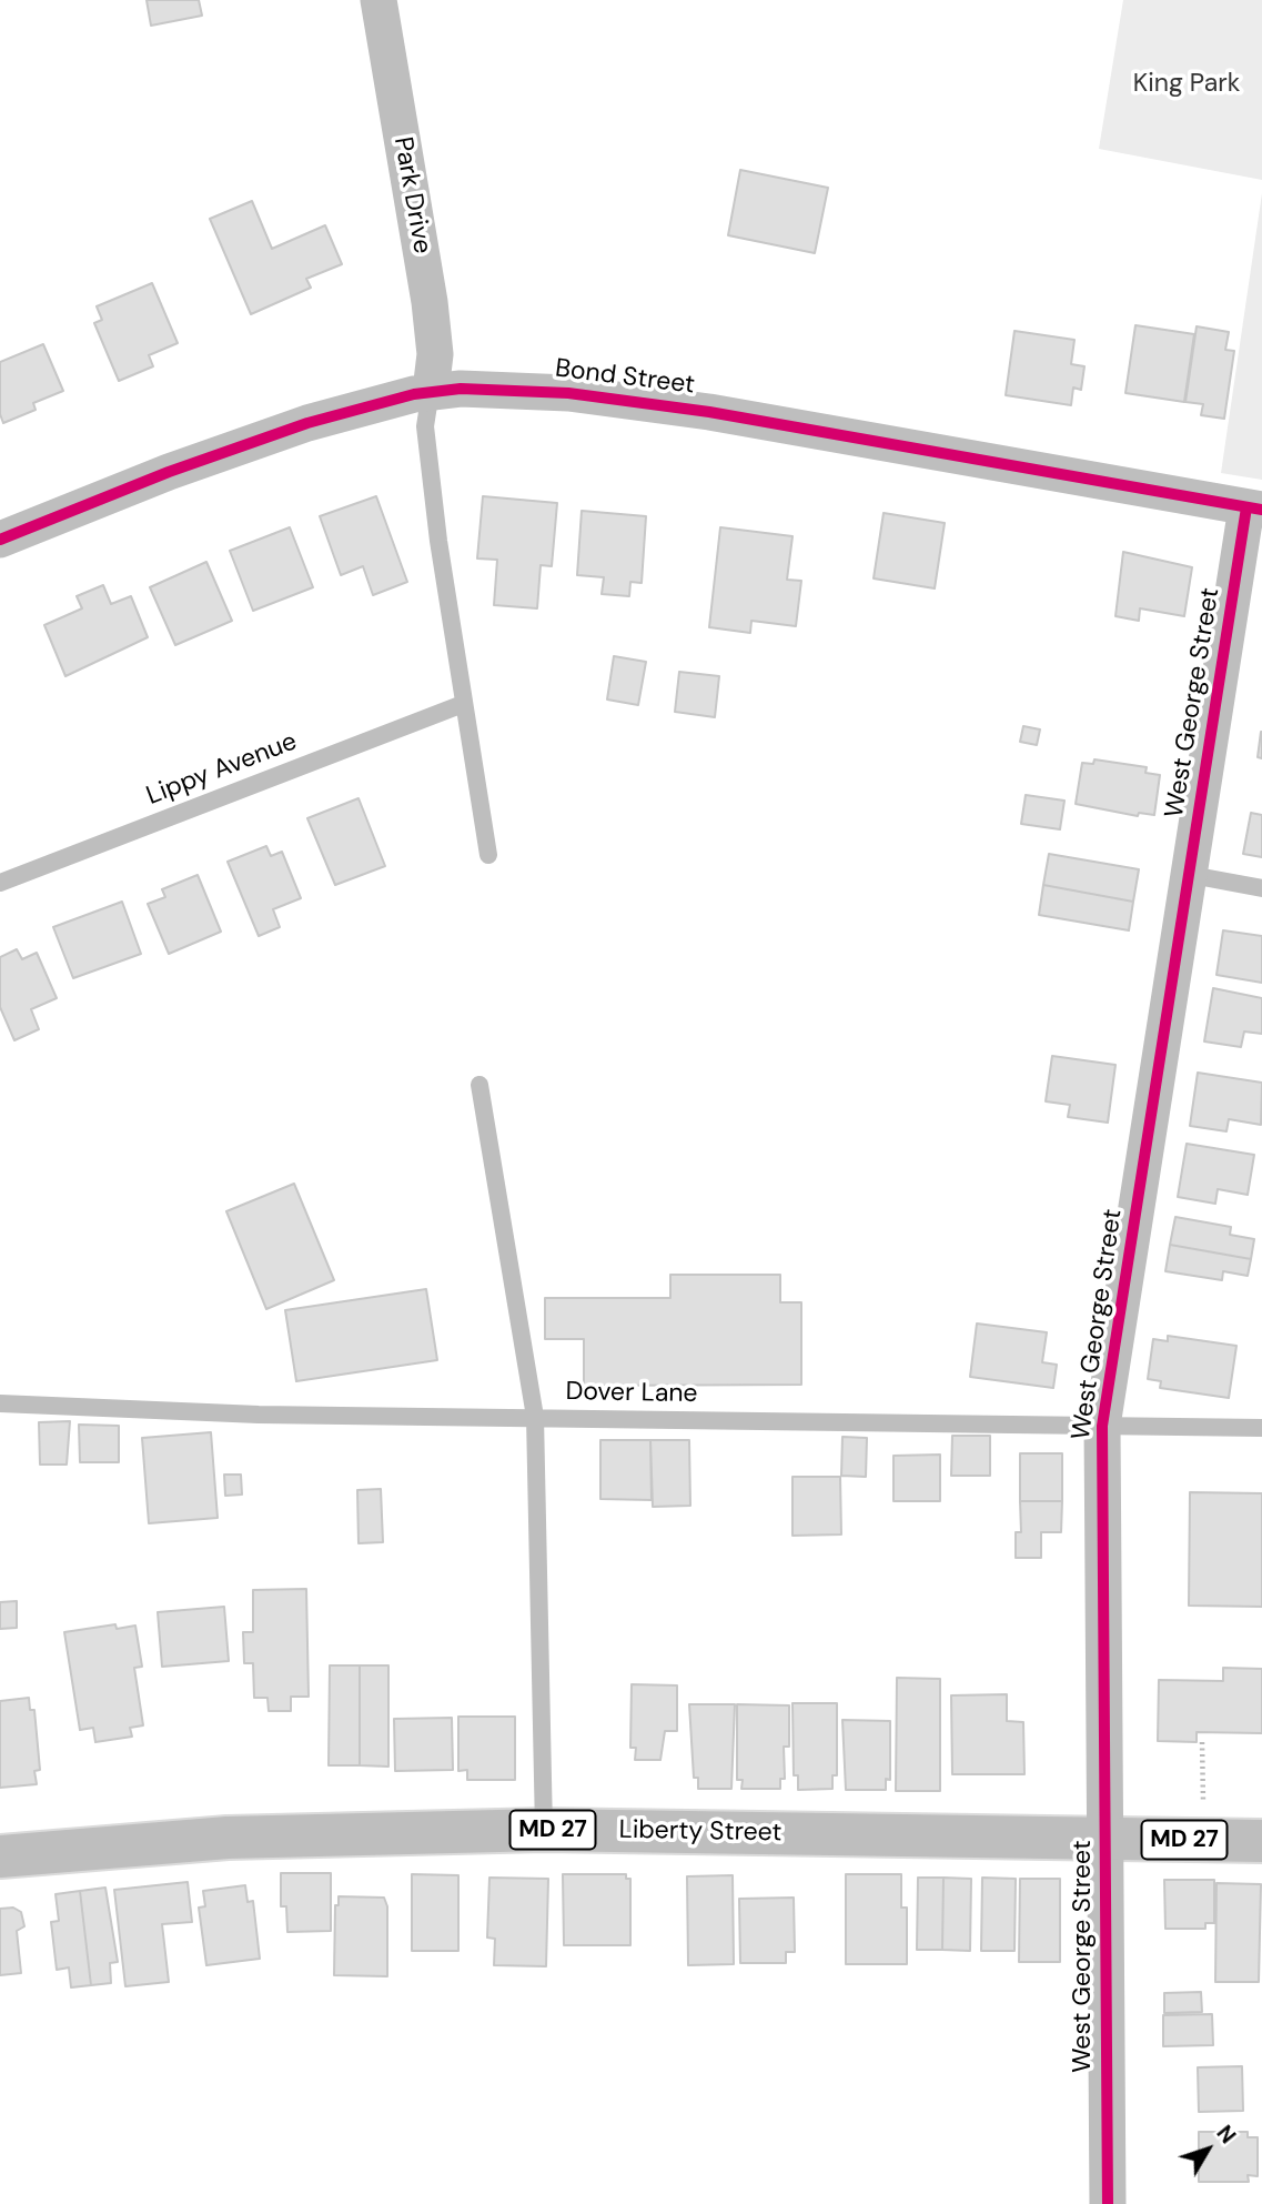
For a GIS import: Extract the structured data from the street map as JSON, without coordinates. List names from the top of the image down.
{
  "streets": {
    "highway": ["MD 27", "Liberty Street"],
    "street": ["Park Drive", "Bond Street", "West George Street"],
    "lane": ["Lippy Avenue", "Dover Lane"]
  },
  "crossings": [
    ["Park Drive", "Bond Street"],
    ["Bond Street", "West George Street"],
    ["West George Street", "Dover Lane"],
    ["West George Street", "Liberty Street"]
  ],
  "parks": ["King Park"],
  "north": "top right"
}
